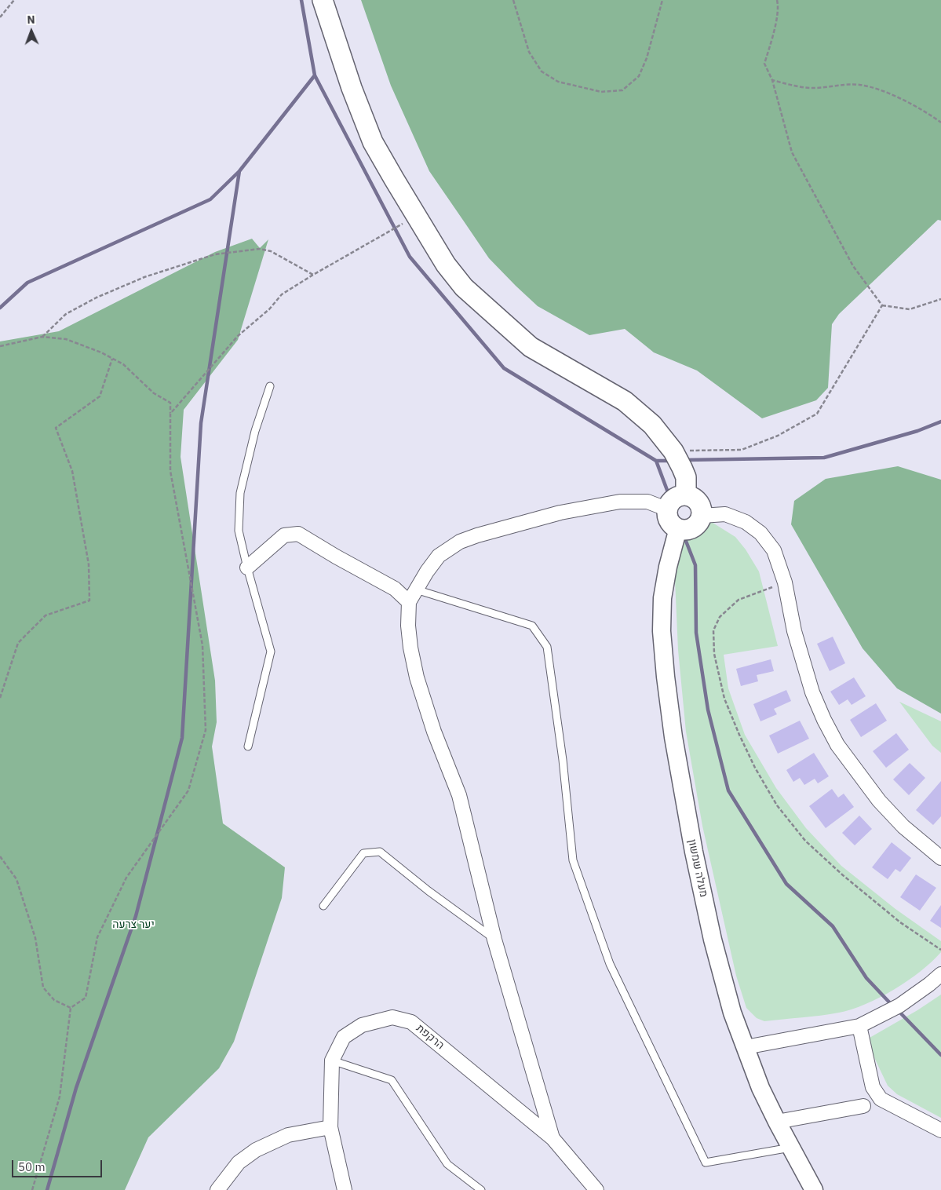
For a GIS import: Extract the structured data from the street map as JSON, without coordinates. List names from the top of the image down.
{
  "streets": {
    "street": ["מעלה שמשון", "הרקפת"]
  },
  "parks": ["יער צרעה"],
  "scale_bar": "50 m",
  "north": "top"
}
